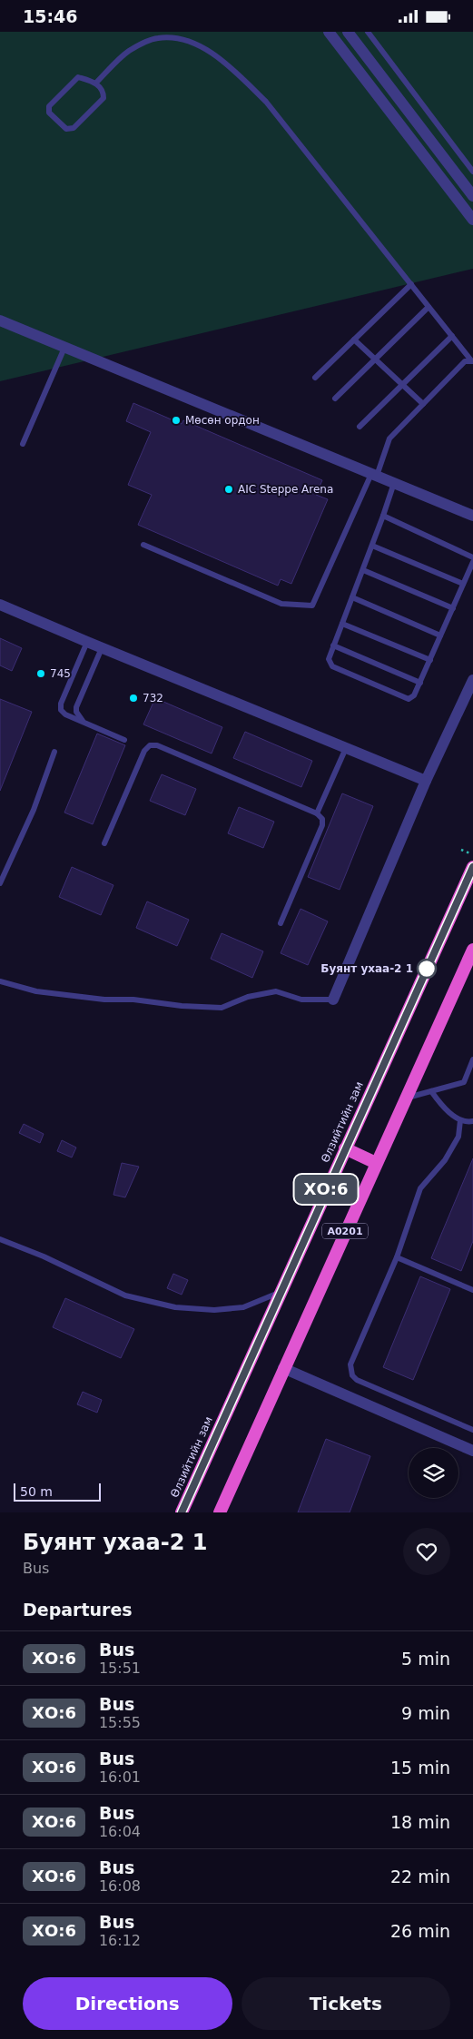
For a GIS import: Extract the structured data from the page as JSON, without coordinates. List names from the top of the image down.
{
  "streets": {
    "highway": ["Өлзийтийн зам", "A0201"]
  },
  "places": [
    "Мөсөн ордон",
    "AIC Steppe Arena",
    "745",
    "732",
    "Буянт ухаа-2 1"
  ],
  "lines": ["bus line ХО:6"],
  "scale_bar": "50 m",
  "page": {
    "status": "15:46",
    "on_map": "ХО:6",
    "scale": "50 m",
    "heading": [
      ["Буянт ухаа-2 1", "Bus"],
      "Departures"
    ],
    "list": [
      {
        "mark": "ХО:6",
        "name": "Bus",
        "note": "15:51",
        "value": "5 min"
      },
      {
        "mark": "ХО:6",
        "name": "Bus",
        "note": "15:55",
        "value": "9 min"
      },
      {
        "mark": "ХО:6",
        "name": "Bus",
        "note": "16:01",
        "value": "15 min"
      },
      {
        "mark": "ХО:6",
        "name": "Bus",
        "note": "16:04",
        "value": "18 min"
      },
      {
        "mark": "ХО:6",
        "name": "Bus",
        "note": "16:08",
        "value": "22 min"
      },
      {
        "mark": "ХО:6",
        "name": "Bus",
        "note": "16:12",
        "value": "26 min"
      }
    ],
    "buttons": ["Directions", "Tickets"]
  }
}
